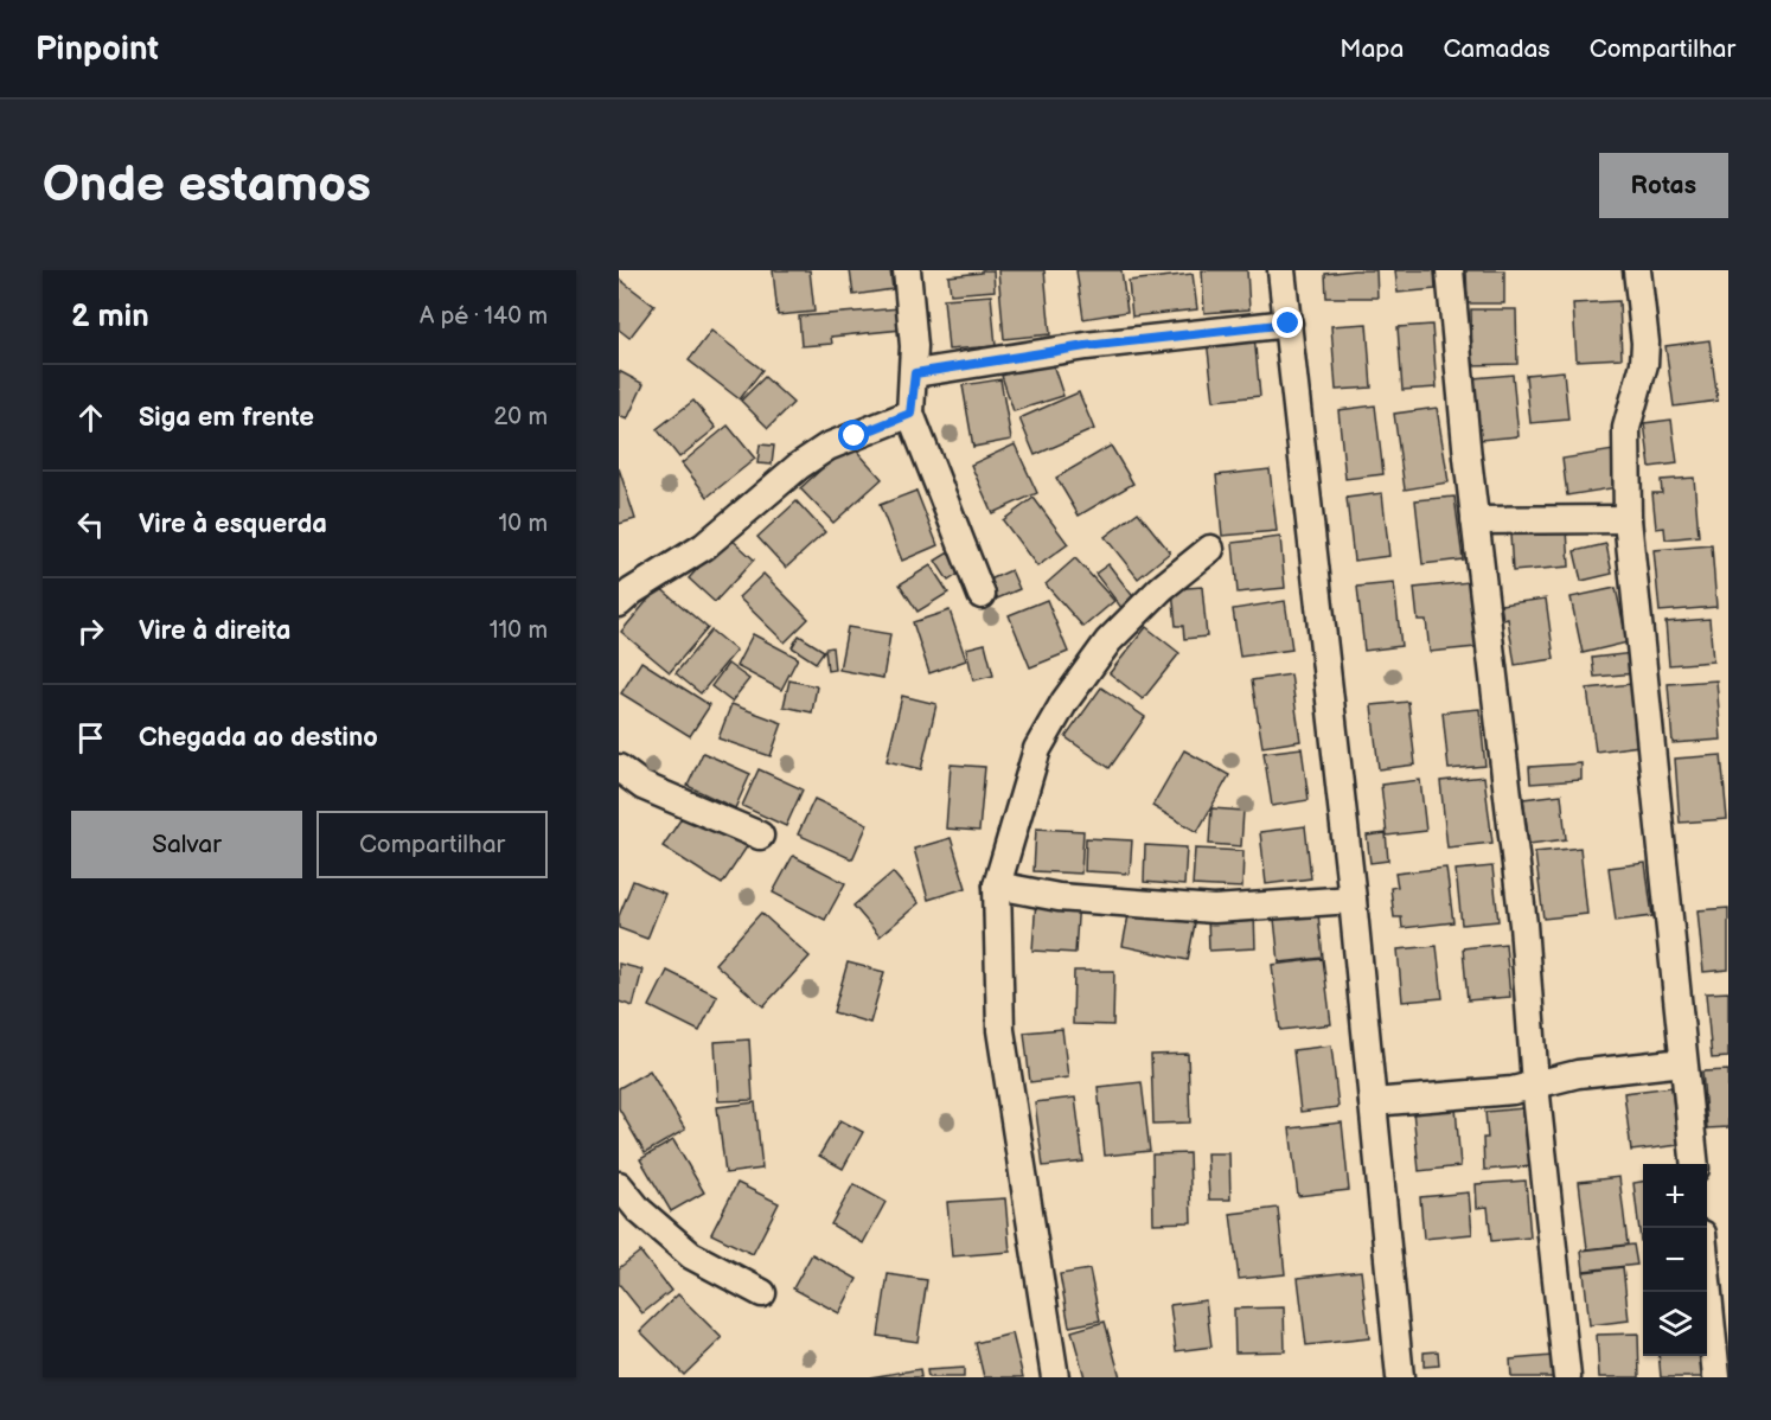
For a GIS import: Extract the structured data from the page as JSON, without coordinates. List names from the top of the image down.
{
  "page": {
    "header": "Pinpoint",
    "nav": ["Mapa", "Camadas", "Compartilhar"],
    "buttons": [
      "Rotas",
      ["Salvar", "Compartilhar"]
    ],
    "title": "Onde estamos",
    "heading": ["2 min", "A pé · 140 m"],
    "list": [
      ["Siga em frente", "20 m"],
      ["Vire à esquerda", "10 m"],
      ["Vire à direita", "110 m"],
      "Chegada ao destino"
    ],
    "map_buttons": ["+", "−"]
  }
}
